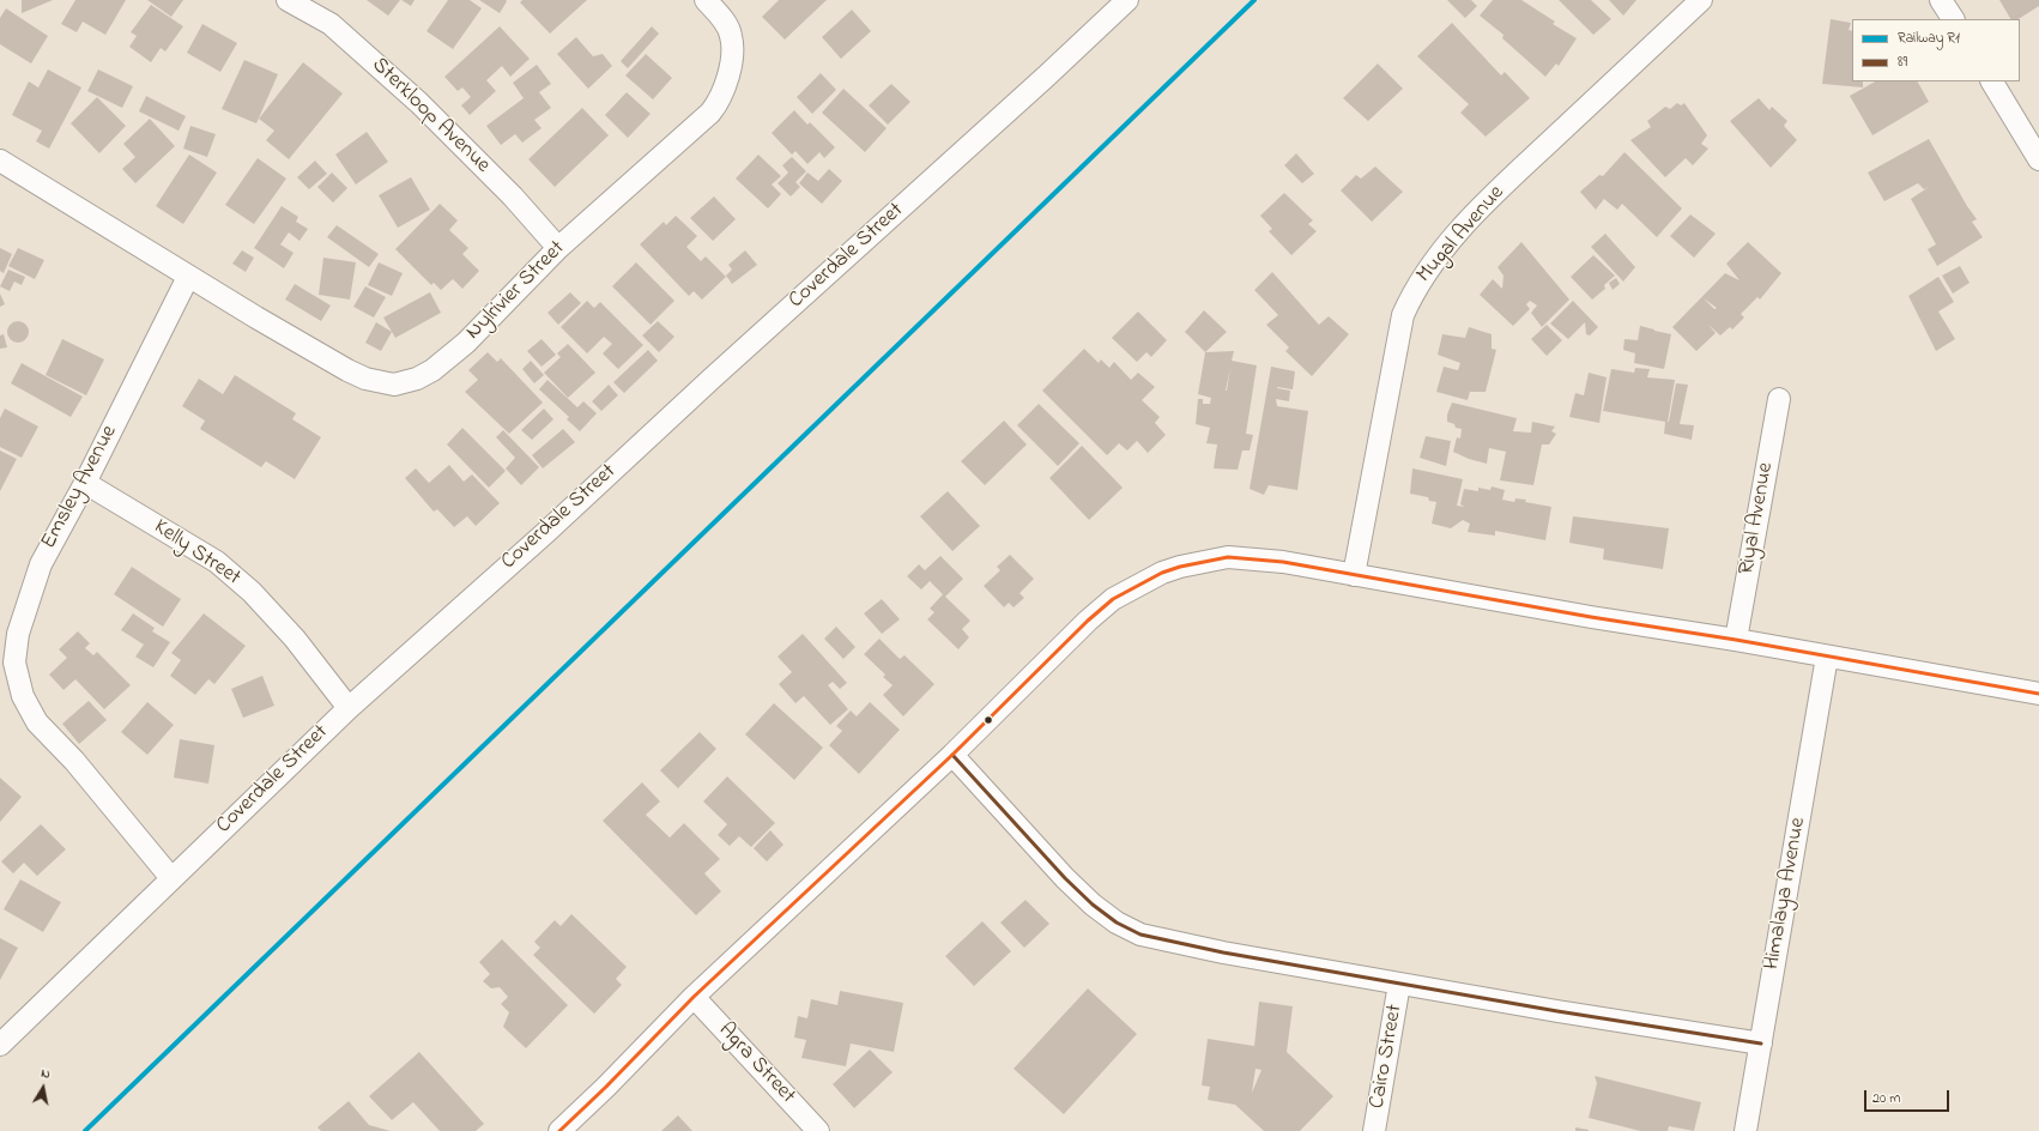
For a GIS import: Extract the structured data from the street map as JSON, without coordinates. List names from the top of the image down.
{
  "streets": {
    "street": [
      "Sterkloop Avenue",
      "Mugal Avenue",
      "Coverdale Street",
      "Nylrivier Street",
      "Emsley Avenue",
      "Riyal Avenue",
      "Kelly Street",
      "Himalaya Avenue",
      "Cairo Street",
      "Agra Street"
    ]
  },
  "crossings": [
    ["Sterkloop Avenue", "Nylrivier Street"],
    ["Coverdale Street", "Emsley Avenue"],
    ["Coverdale Street", "Kelly Street"],
    ["Nylrivier Street", "Emsley Avenue"],
    ["Emsley Avenue", "Kelly Street"]
  ],
  "lines": ["rail line R1", "transit line 89"],
  "legend": ["Railway R1", "89"],
  "scale_bar": "20 m",
  "north": "top"
}
